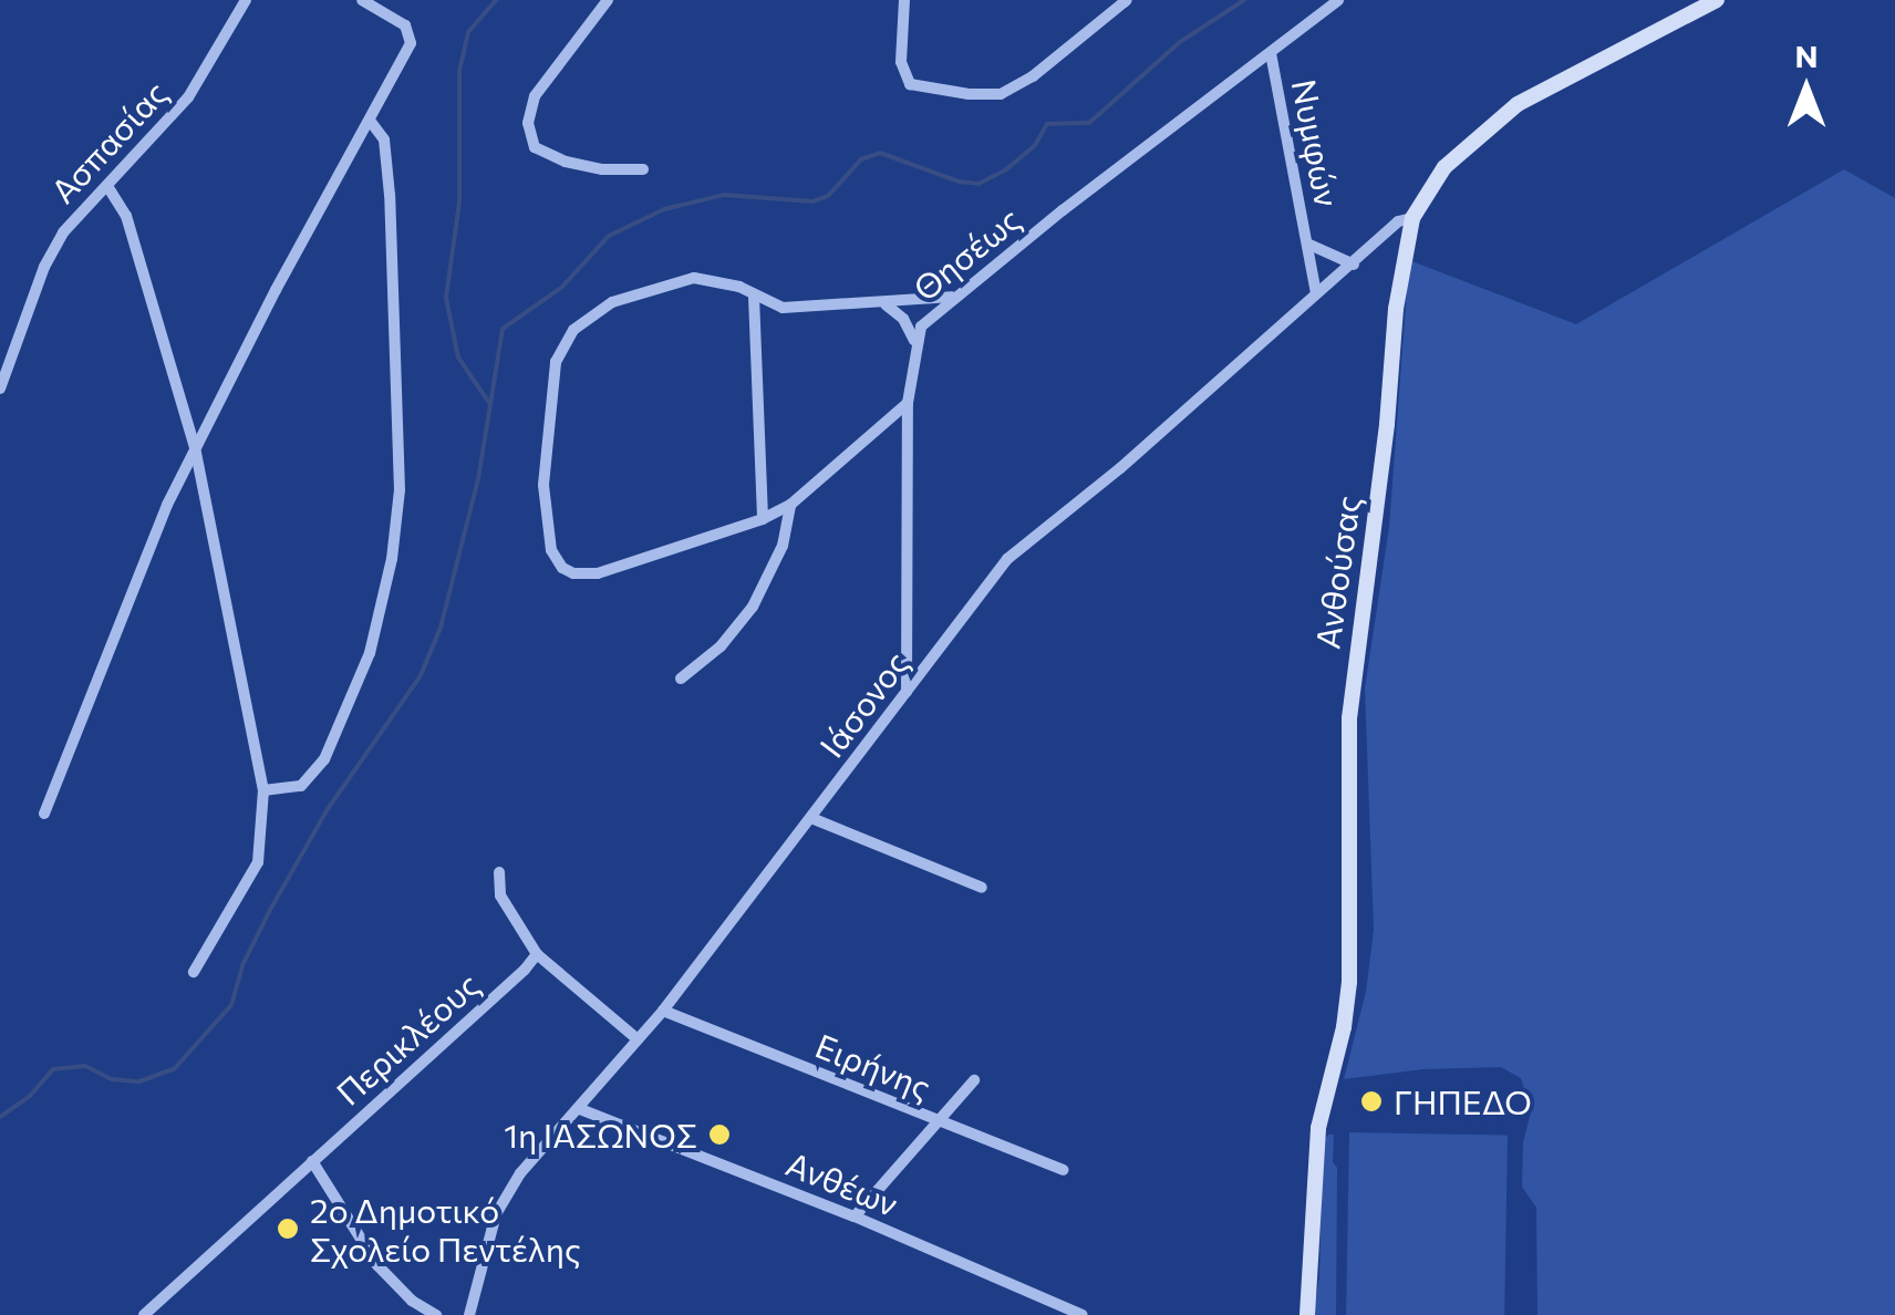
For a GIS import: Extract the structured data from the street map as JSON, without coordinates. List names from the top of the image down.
{
  "streets": {
    "street": [
      "Ασπασίας",
      "Νυμφών",
      "Θησέως",
      "Ανθούσας",
      "Ιάσονος",
      "Περικλέους",
      "Ειρήνης",
      "Ανθέων"
    ]
  },
  "crossings": [
    ["Νυμφών", "Θησέως"],
    ["Νυμφών", "Ιάσονος"],
    ["Θησέως", "Ιάσονος"],
    ["Ανθούσας", "Ιάσονος"],
    ["Ιάσονος", "Ειρήνης"],
    ["Ιάσονος", "Ανθέων"]
  ],
  "places": ["ΓΗΠΕΔΟ", "1η ΙΑΣΩΝΟΣ", "2ο Δημοτικό Σχολείο Πεντέλης"],
  "north": "top"
}
